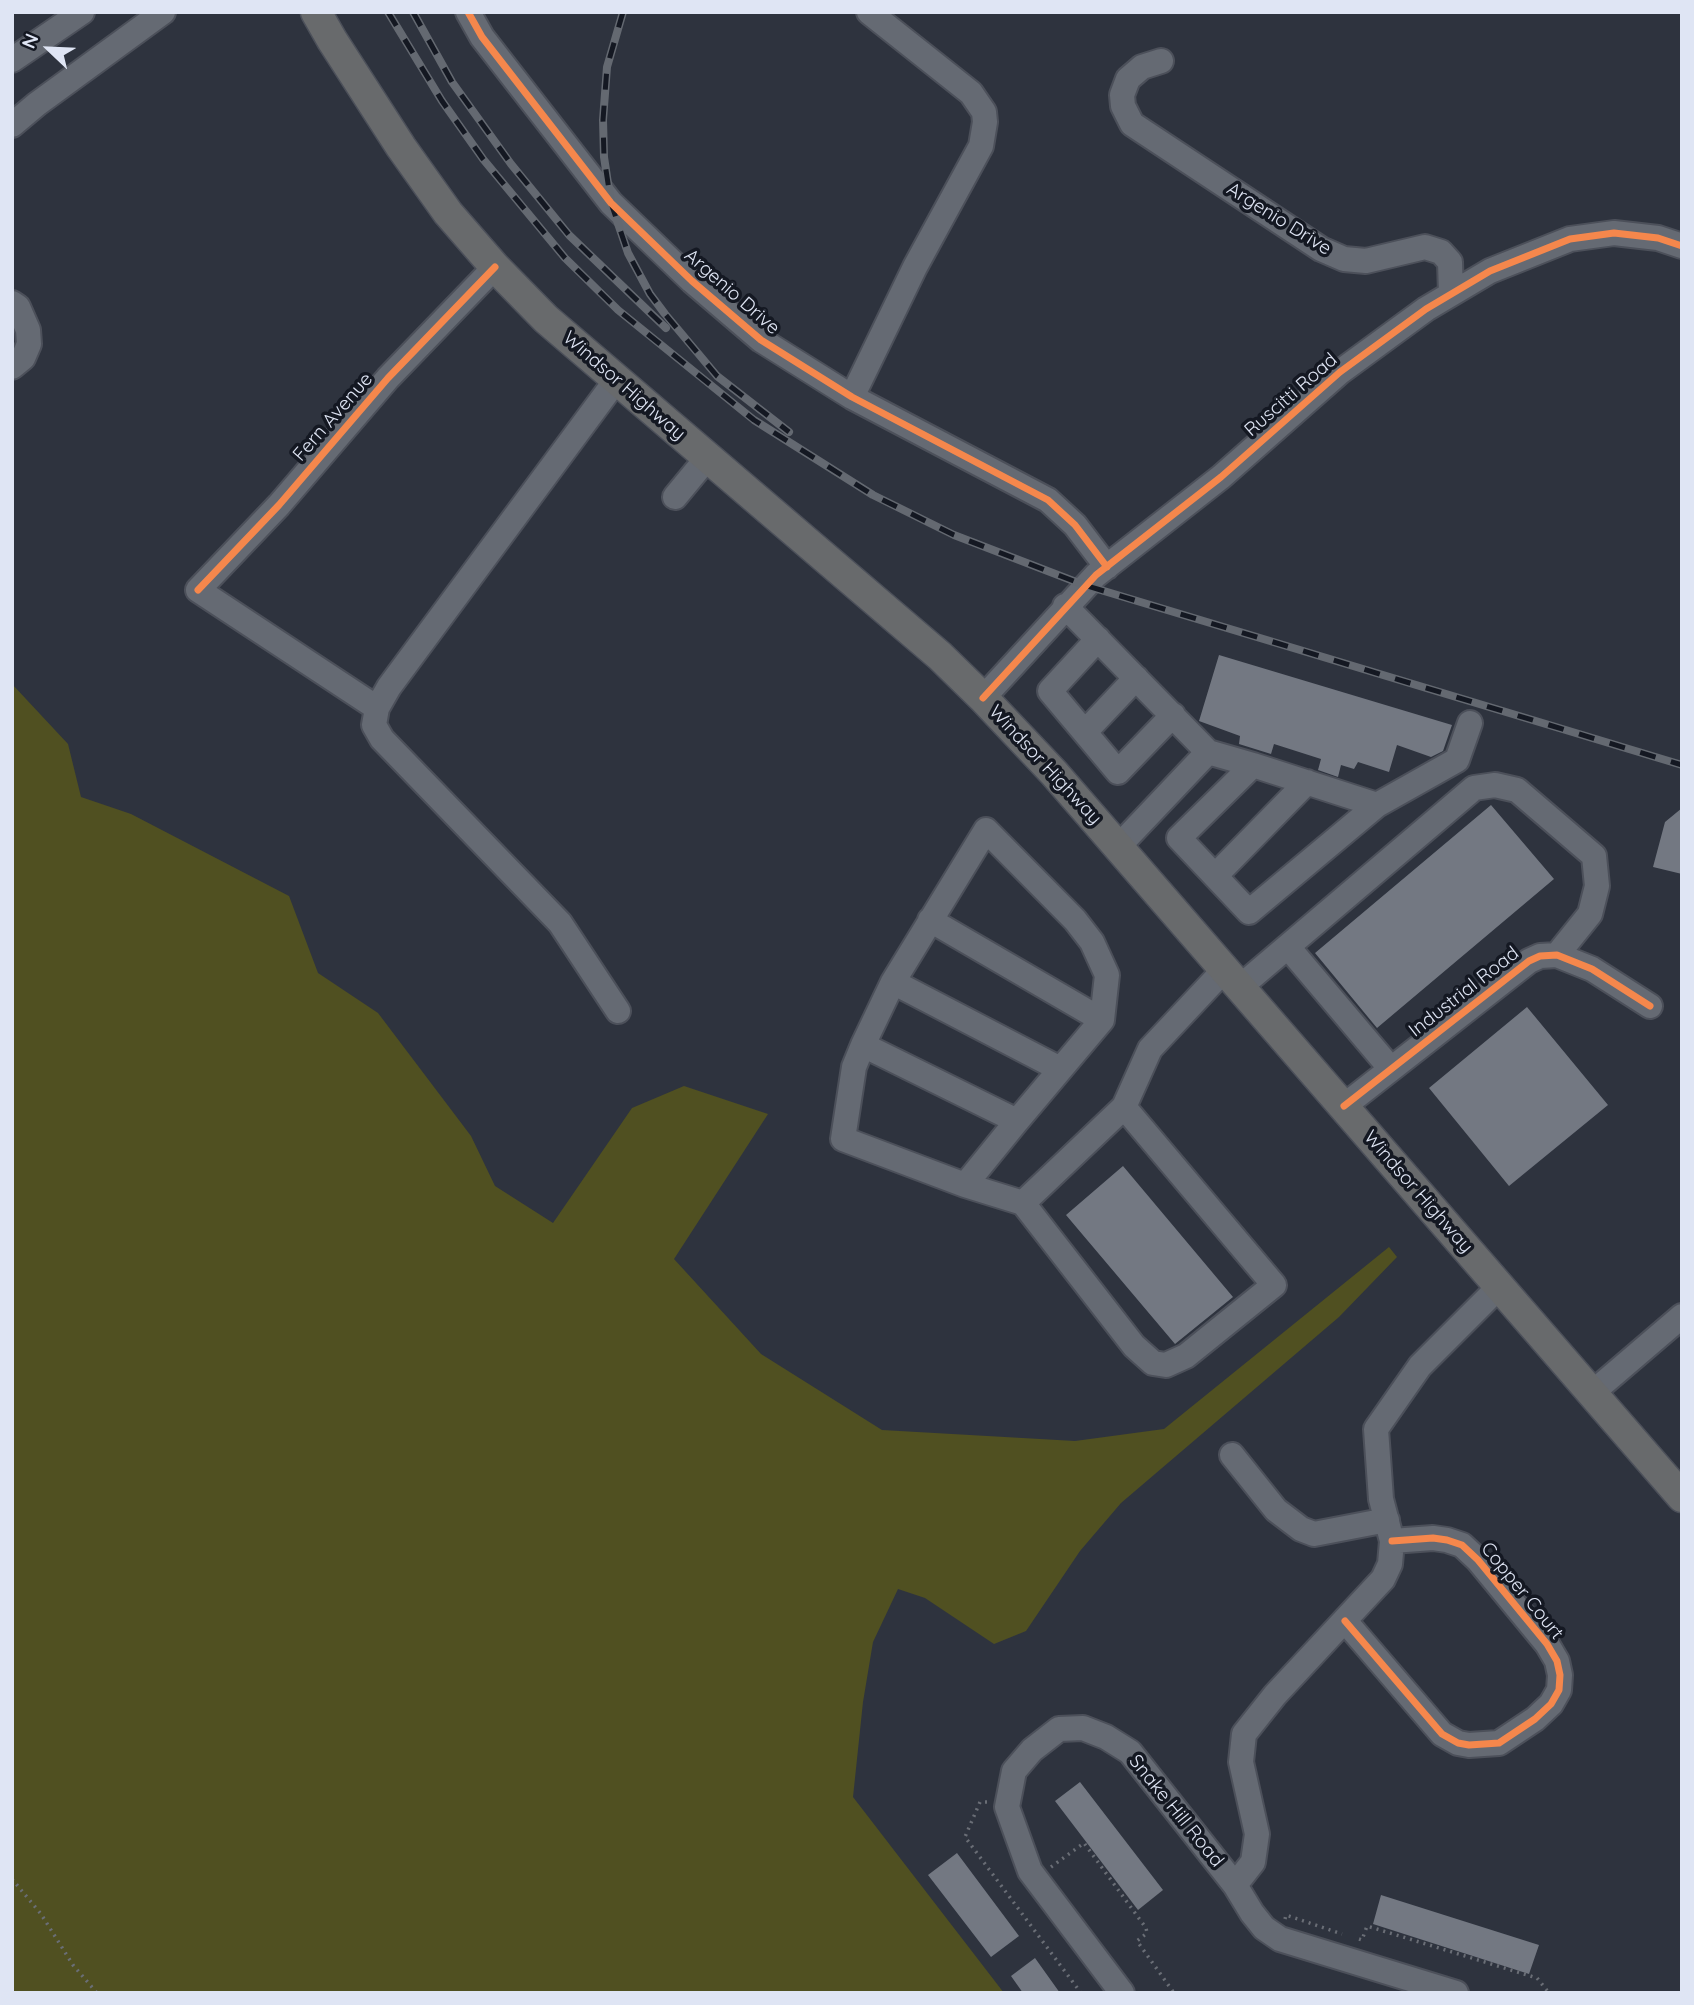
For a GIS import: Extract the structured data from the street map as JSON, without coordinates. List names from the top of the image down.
{
  "streets": {
    "main road": ["Windsor Highway"],
    "street": [
      "Argenio Drive",
      "Ruscitti Road",
      "Fern Avenue",
      "Industrial Road",
      "Copper Court",
      "Snake Hill Road"
    ]
  },
  "crossings": [
    ["Argenio Drive", "Ruscitti Road"],
    ["Windsor Highway", "Ruscitti Road"],
    ["Windsor Highway", "Fern Avenue"],
    ["Windsor Highway", "Industrial Road"],
    ["Windsor Highway", "Snake Hill Road"],
    ["Copper Court", "Snake Hill Road"]
  ],
  "north": "top left"
}
